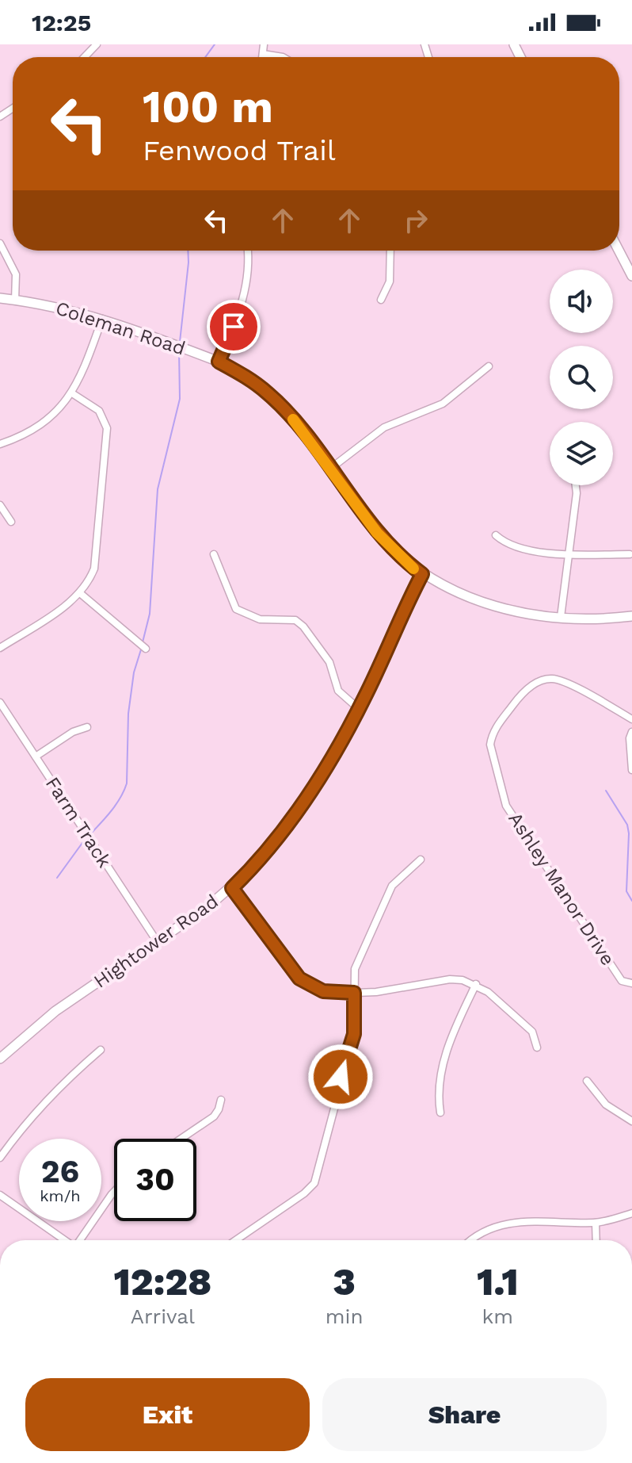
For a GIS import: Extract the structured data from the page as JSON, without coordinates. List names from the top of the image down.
{
  "streets": {
    "street": [
      "Coleman Road",
      "Farm Track",
      "Ashley Manor Drive",
      "Hightower Road"
    ]
  },
  "crossings": [
    ["Coleman Road", "Hightower Road"],
    ["Farm Track", "Hightower Road"]
  ],
  "page": {
    "status": "12:25",
    "turn": ["100 m", "Fenwood Trail"],
    "speed": "26 km/h",
    "limit": "30",
    "eta": [
      "12:28",
      "Arrival",
      "3",
      "min",
      "1.1",
      "km"
    ],
    "buttons": ["Exit", "Share"]
  }
}
